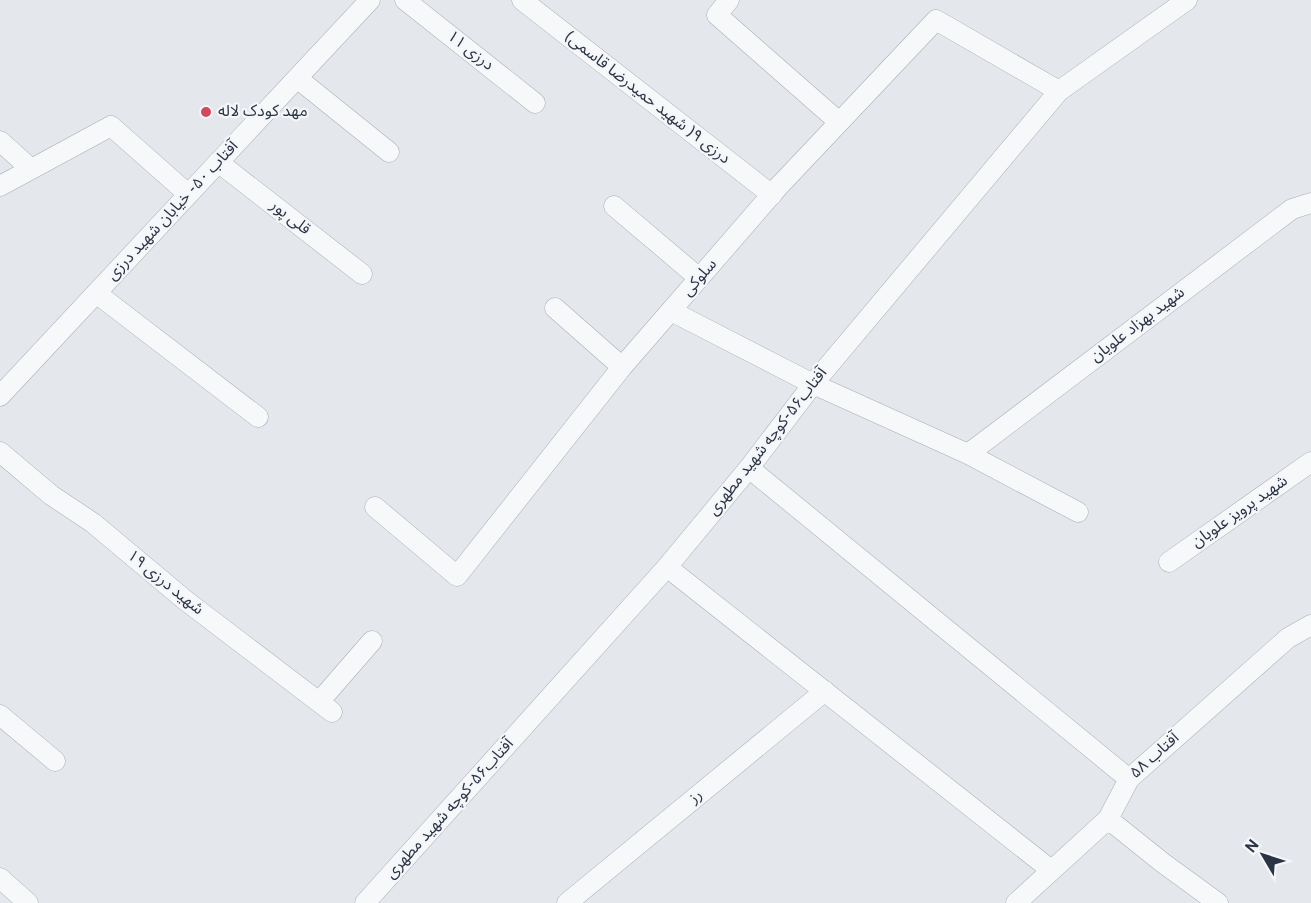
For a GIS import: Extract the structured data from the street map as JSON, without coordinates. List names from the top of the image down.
{
  "streets": {
    "street": [
      "درزی ۱۱",
      "درزی ۹( شهید حمیدرضا قاسمی)",
      "آفتاب ۵۰- خیابان شهید درزی",
      "قلی پور",
      "سلوکی",
      "شهید بهزاد علویان",
      "آفتاب۵۶-كوچه شهيد مطهری",
      "شهید پرویز علویان",
      "شهید درزی ۱۹",
      "آفتاب ۵۸",
      "رز"
    ]
  },
  "crossings": [
    ["درزی ۹( شهید حمیدرضا قاسمی)", "سلوکی"],
    ["آفتاب ۵۰- خیابان شهید درزی", "قلی پور"],
    ["سلوکی", "آفتاب۵۶-كوچه شهيد مطهری"]
  ],
  "places": ["مهد کودک لاله"],
  "north": "top left"
}
